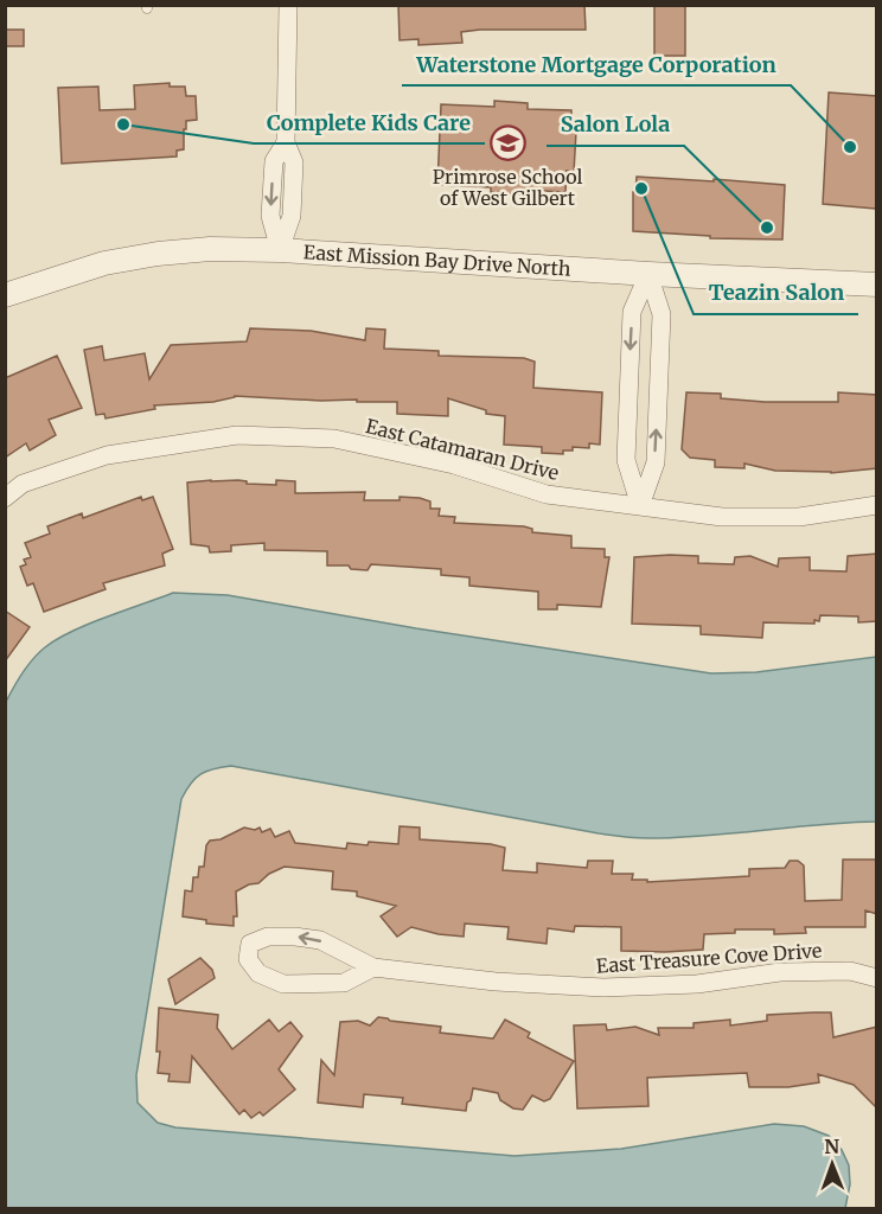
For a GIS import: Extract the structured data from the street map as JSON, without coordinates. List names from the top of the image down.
{
  "streets": {
    "street": ["East Mission Bay Drive North", "East Catamaran Drive", "East Treasure Cove Drive"]
  },
  "places": {
    "other": [
      "Complete Kids Care",
      "Waterstone Mortgage Corporation",
      "Teazin Salon",
      "Salon Lola"
    ],
    "school or university": ["Primrose School of West Gilbert"]
  },
  "north": "top"
}
